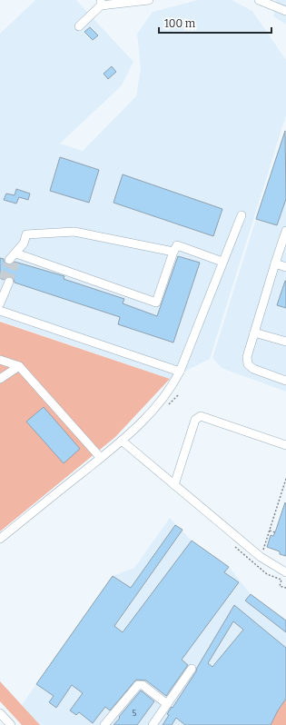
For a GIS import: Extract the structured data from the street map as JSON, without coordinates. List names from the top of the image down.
{
  "house_numbers": ["5"],
  "scale_bar": "100 m"
}
